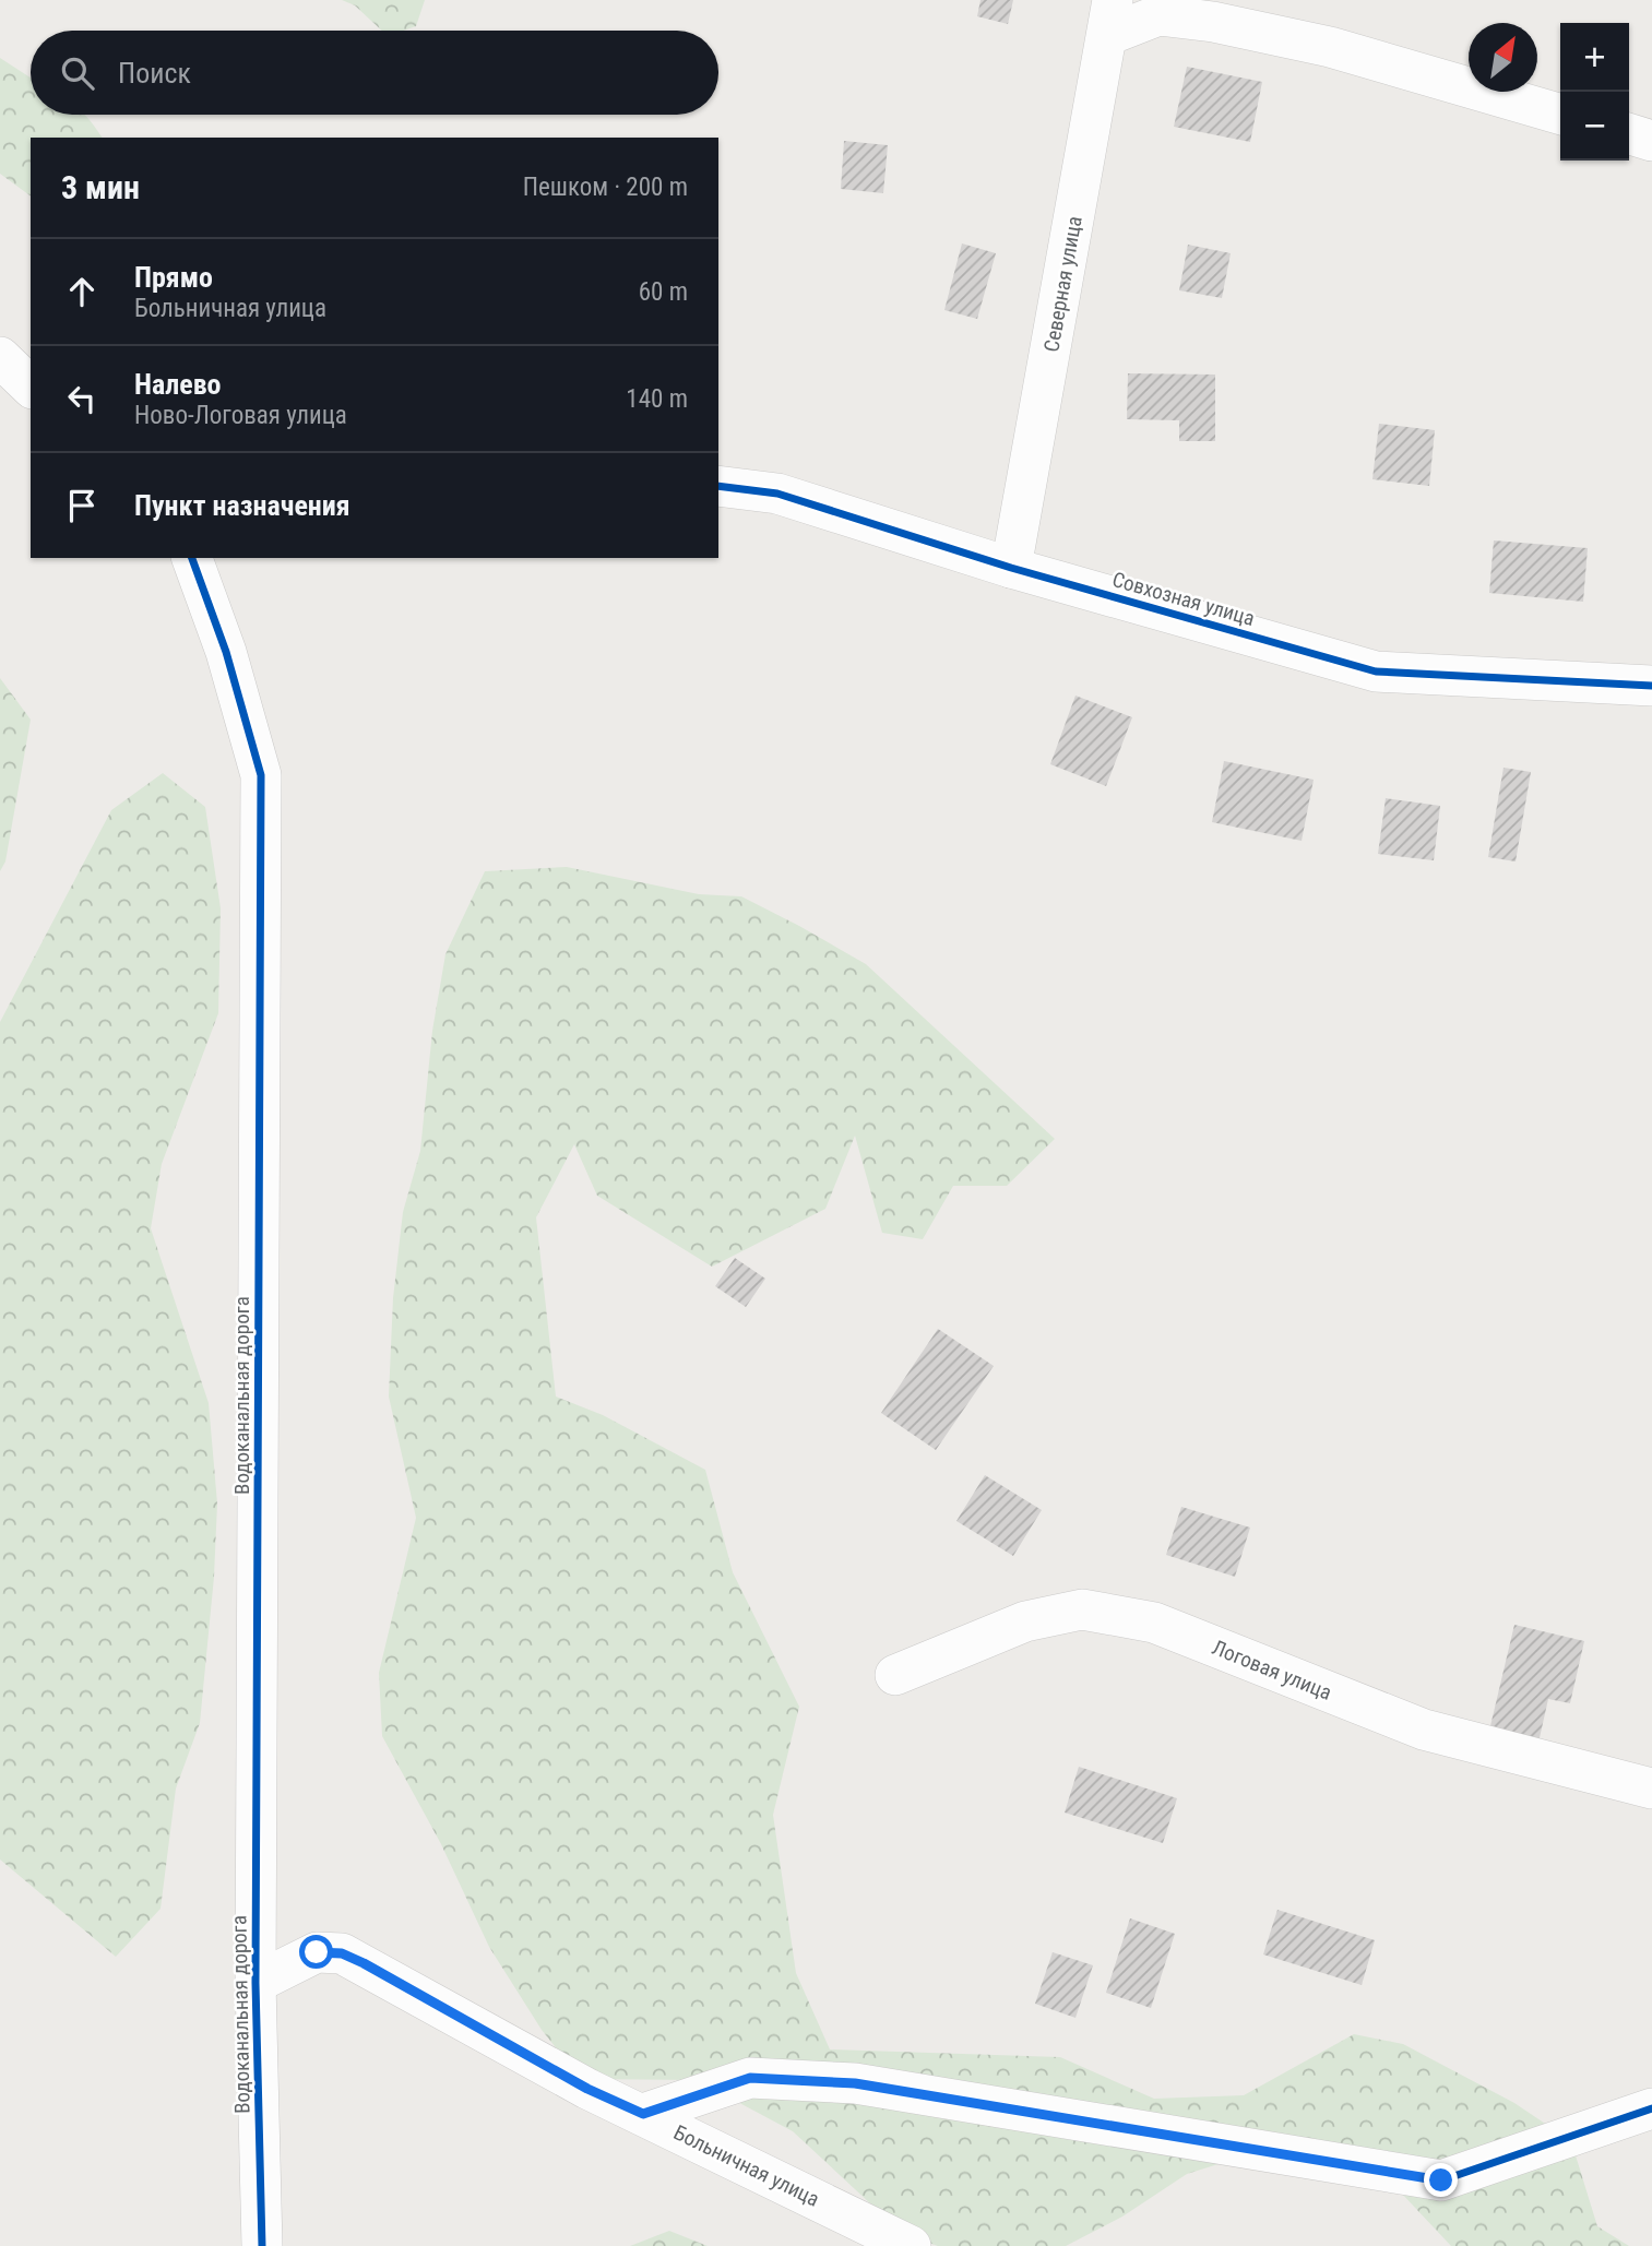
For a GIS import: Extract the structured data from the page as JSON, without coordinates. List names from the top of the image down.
{
  "streets": {
    "street": [
      "Северная улица",
      "Совхозная улица",
      "Водоканальная дорога",
      "Логовая улица",
      "Больничная улица"
    ]
  },
  "crossings": [
    ["Северная улица", "Совхозная улица"],
    ["Водоканальная дорога", "Больничная улица"]
  ],
  "north": "top right",
  "page": {
    "map_buttons": ["+", "−"],
    "search": "Поиск",
    "heading": ["3 мин", "Пешком · 200 m"],
    "list": [
      ["Прямо", "Больничная улица", "60 m"],
      ["Налево", "Ново-Логовая улица", "140 m"],
      "Пункт назначения"
    ]
  }
}
